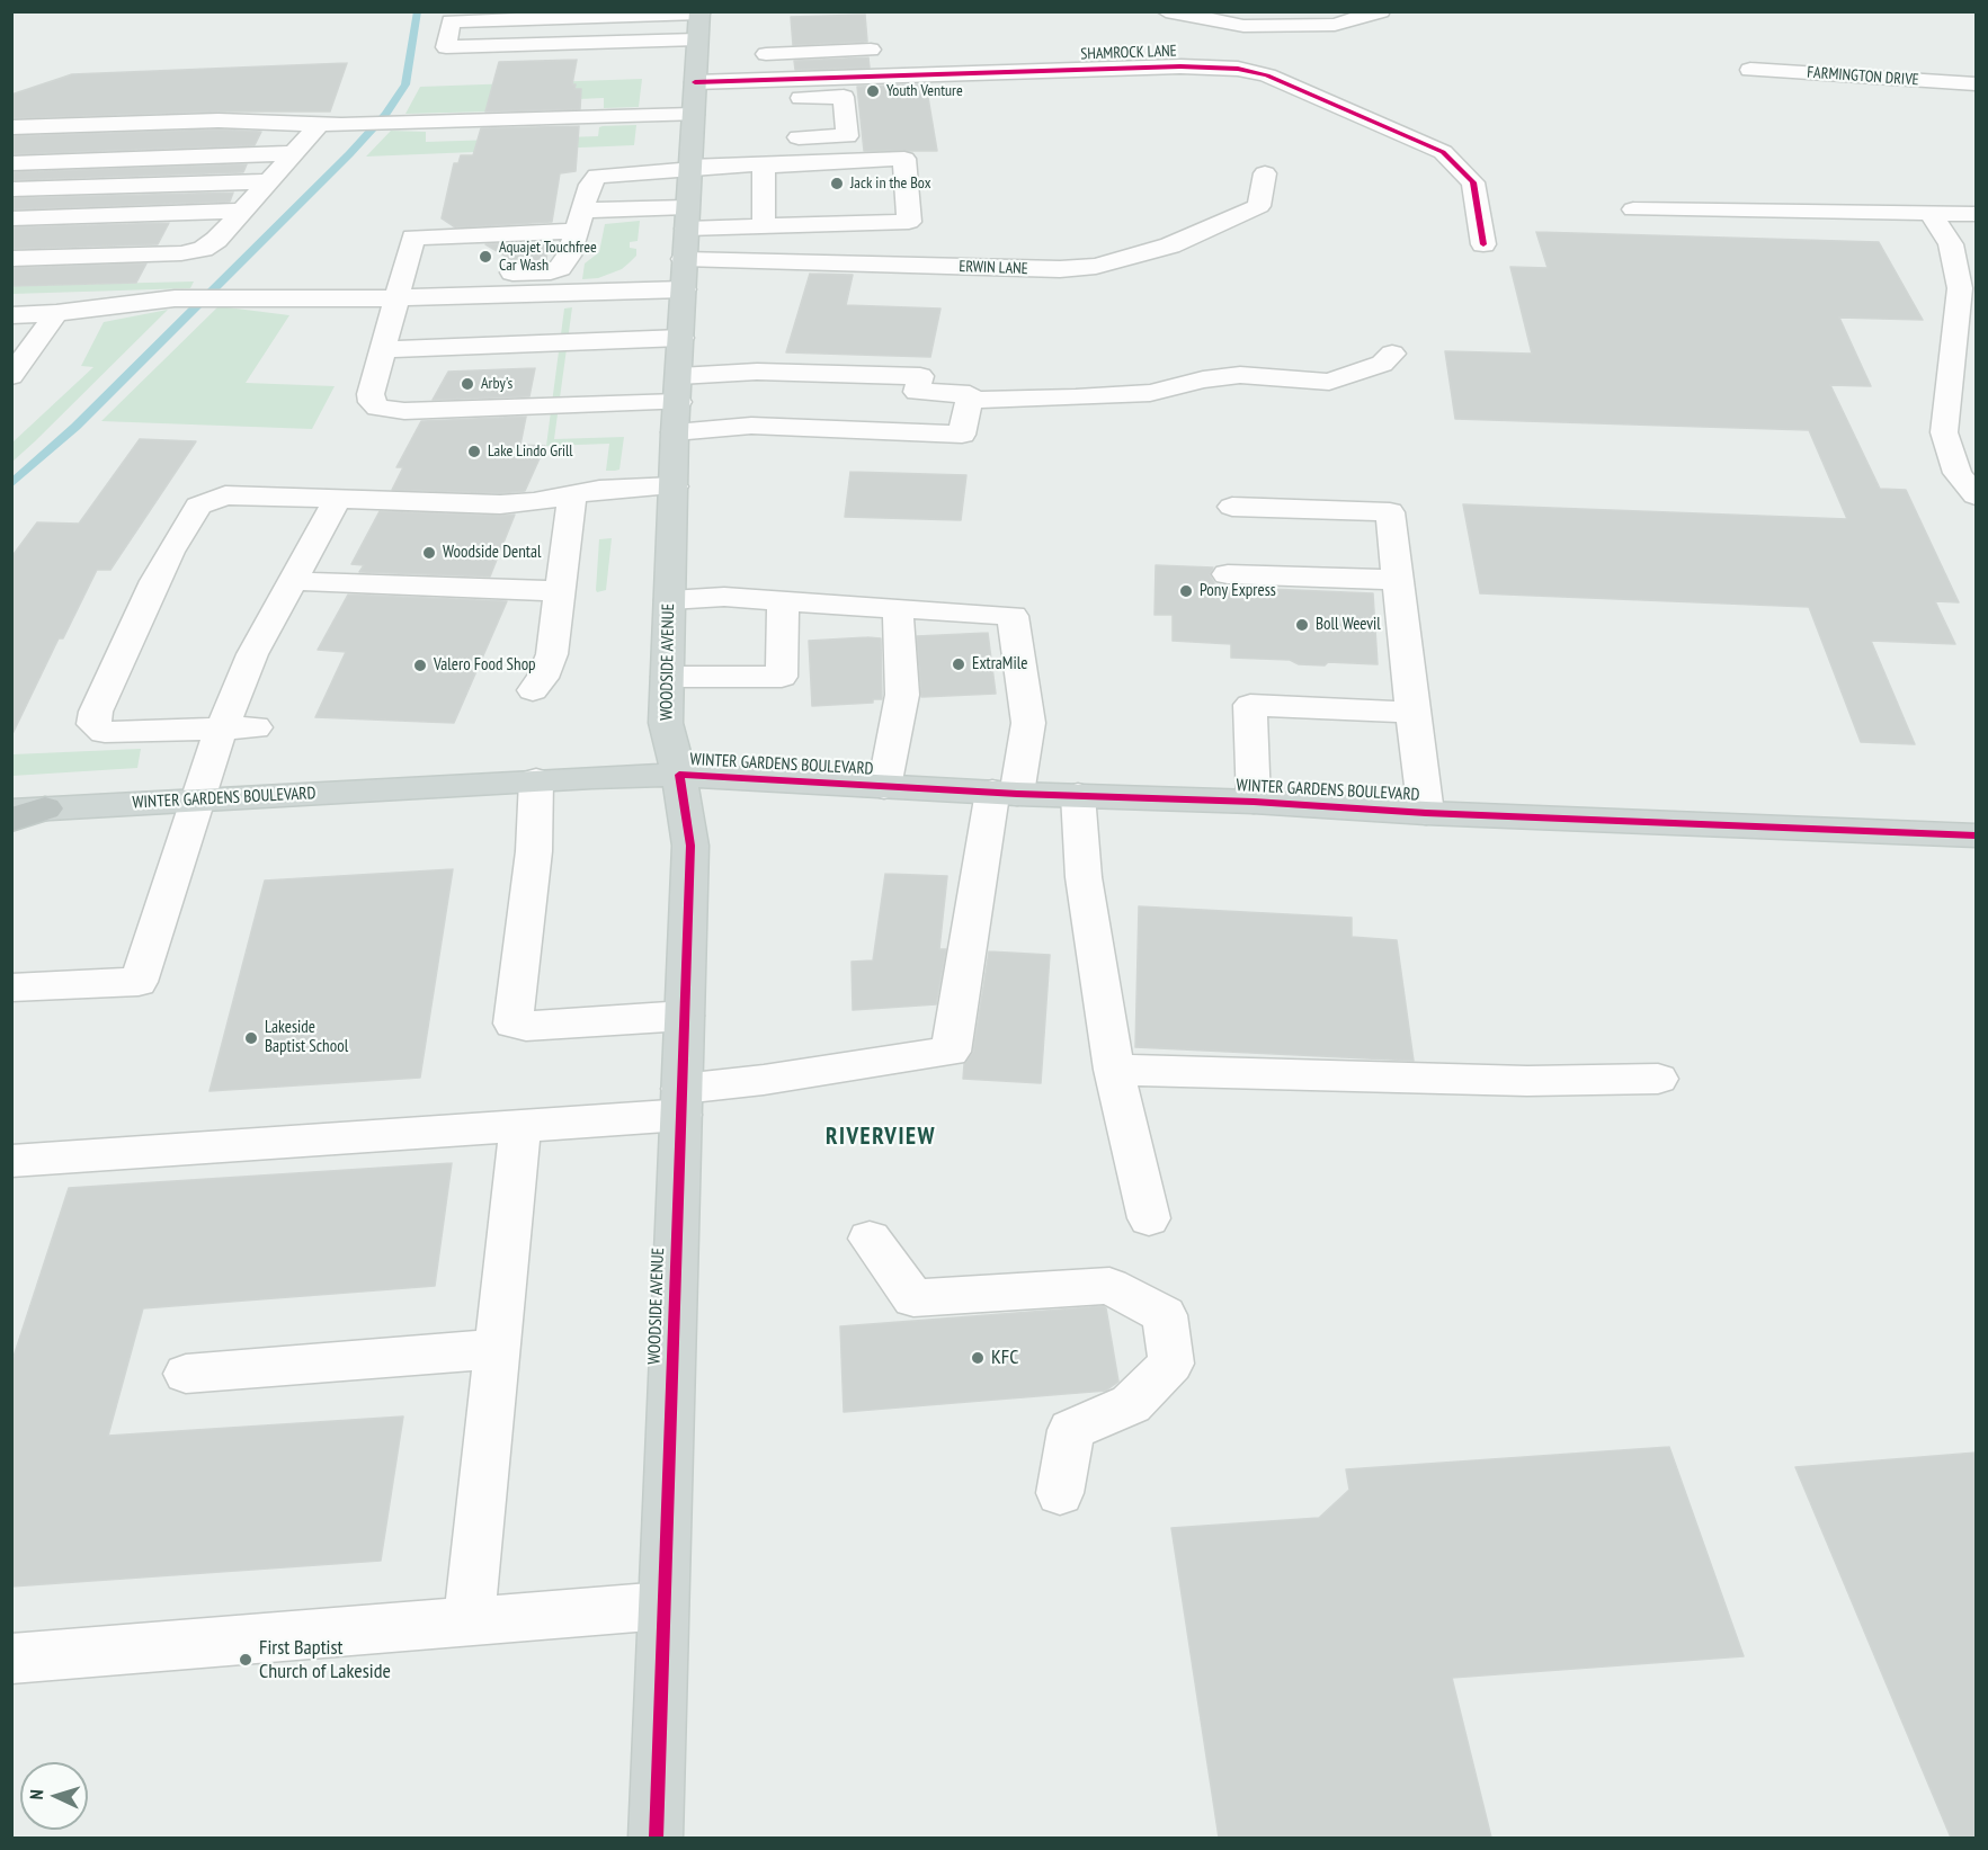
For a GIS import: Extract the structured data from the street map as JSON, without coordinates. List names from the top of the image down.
{
  "streets": {
    "main road": ["WOODSIDE AVENUE", "WINTER GARDENS BOULEVARD"],
    "street": ["SHAMROCK LANE", "FARMINGTON DRIVE", "ERWIN LANE"]
  },
  "crossings": [
    ["SHAMROCK LANE", "WOODSIDE AVENUE"],
    ["ERWIN LANE", "WOODSIDE AVENUE"],
    ["WOODSIDE AVENUE", "WINTER GARDENS BOULEVARD"]
  ],
  "districts": ["RIVERVIEW"],
  "places": [
    "Youth Venture",
    "Jack in the Box",
    "Aquajet Touchfree Car Wash",
    "Arby's",
    "Lake Lindo Grill",
    "Woodside Dental",
    "Pony Express",
    "Boll Weevil",
    "ExtraMile",
    "Valero Food Shop",
    "Lakeside Baptist School",
    "KFC",
    "First Baptist Church of Lakeside"
  ],
  "north": "left"
}
